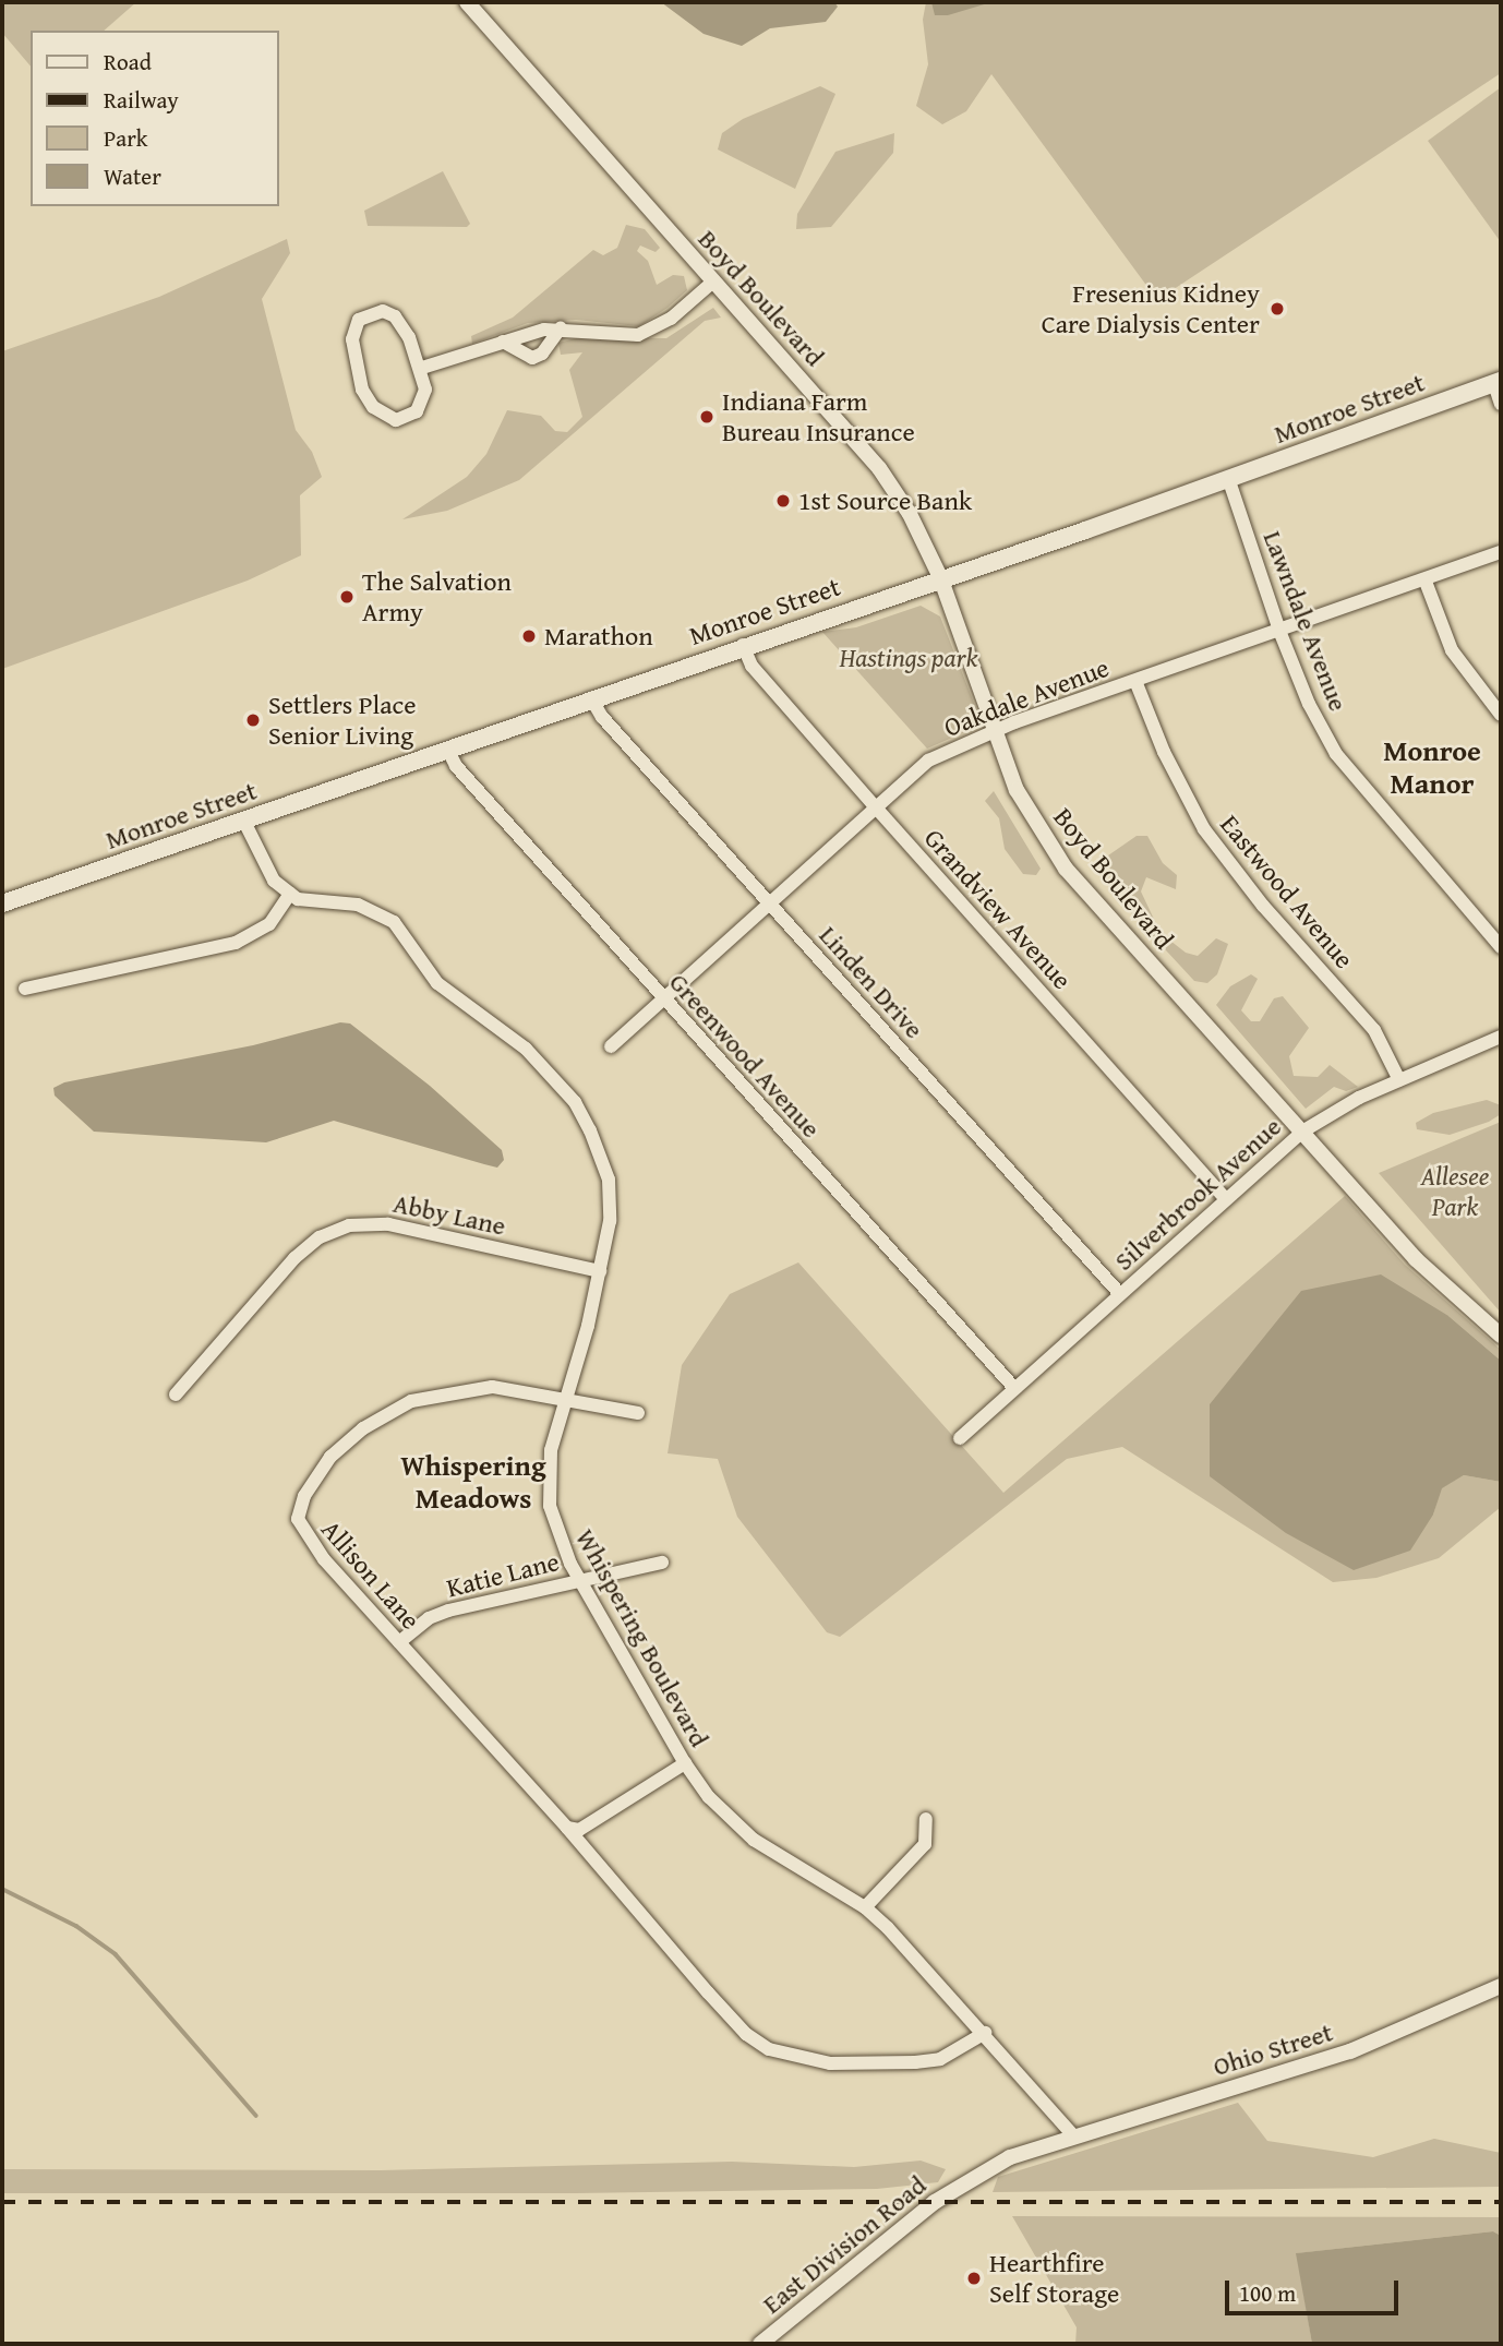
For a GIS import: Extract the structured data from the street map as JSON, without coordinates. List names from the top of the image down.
{
  "streets": {
    "main road": ["Monroe Street"],
    "street": [
      "Boyd Boulevard",
      "Lawndale Avenue",
      "Oakdale Avenue",
      "Eastwood Avenue",
      "Grandview Avenue",
      "Linden Drive",
      "Greenwood Avenue",
      "Silverbrook Avenue",
      "Abby Lane",
      "Allison Lane",
      "Katie Lane",
      "Whispering Boulevard",
      "Ohio Street",
      "East Division Road"
    ]
  },
  "crossings": [
    ["Boyd Boulevard", "Monroe Street"],
    ["Boyd Boulevard", "Oakdale Avenue"],
    ["Boyd Boulevard", "Silverbrook Avenue"],
    ["Monroe Street", "Lawndale Avenue"],
    ["Monroe Street", "Grandview Avenue"],
    ["Monroe Street", "Linden Drive"],
    ["Monroe Street", "Greenwood Avenue"],
    ["Lawndale Avenue", "Oakdale Avenue"],
    ["Oakdale Avenue", "Eastwood Avenue"],
    ["Oakdale Avenue", "Grandview Avenue"],
    ["Oakdale Avenue", "Linden Drive"],
    ["Oakdale Avenue", "Greenwood Avenue"],
    ["Eastwood Avenue", "Silverbrook Avenue"],
    ["Grandview Avenue", "Silverbrook Avenue"],
    ["Linden Drive", "Silverbrook Avenue"],
    ["Greenwood Avenue", "Silverbrook Avenue"],
    ["Abby Lane", "Whispering Boulevard"],
    ["Allison Lane", "Katie Lane"],
    ["Allison Lane", "Whispering Boulevard"],
    ["Katie Lane", "Whispering Boulevard"],
    ["Whispering Boulevard", "Ohio Street"],
    ["Ohio Street", "East Division Road"]
  ],
  "districts": ["Monroe Manor", "Whispering Meadows"],
  "parks": ["Hastings park", "Allesee Park"],
  "places": [
    "Fresenius Kidney Care Dialysis Center",
    "Indiana Farm Bureau Insurance",
    "1st Source Bank",
    "The Salvation Army",
    "Marathon",
    "Settlers Place Senior Living",
    "Hearthfire Self Storage"
  ],
  "legend": [
    "Road",
    "Railway",
    "Park",
    "Water"
  ],
  "scale_bar": "100 m"
}
